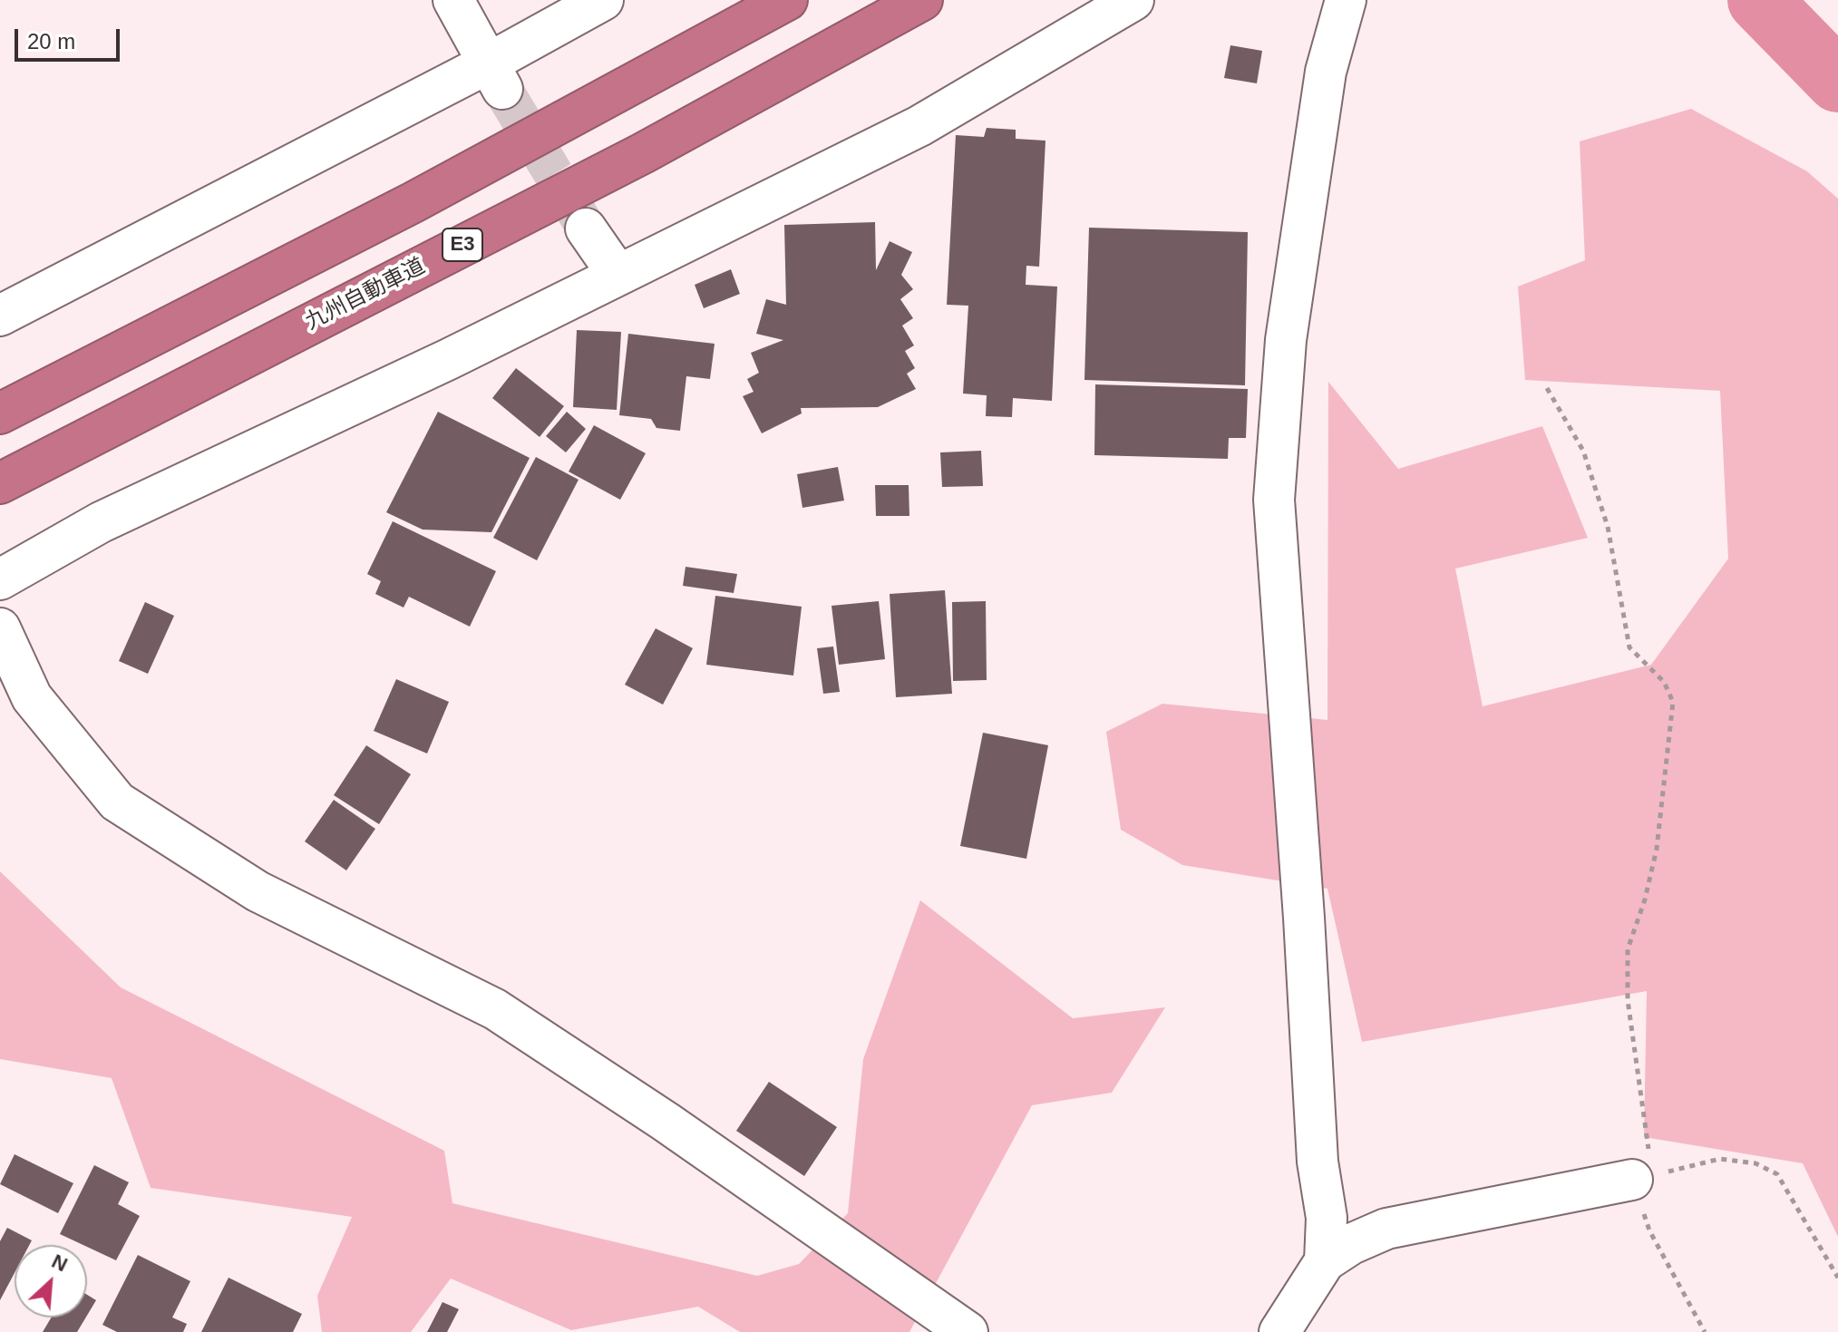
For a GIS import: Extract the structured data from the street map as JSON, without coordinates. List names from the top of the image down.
{
  "streets": {
    "highway": ["E3", "九州自動車道"]
  },
  "scale_bar": "20 m",
  "north": "top right"
}
